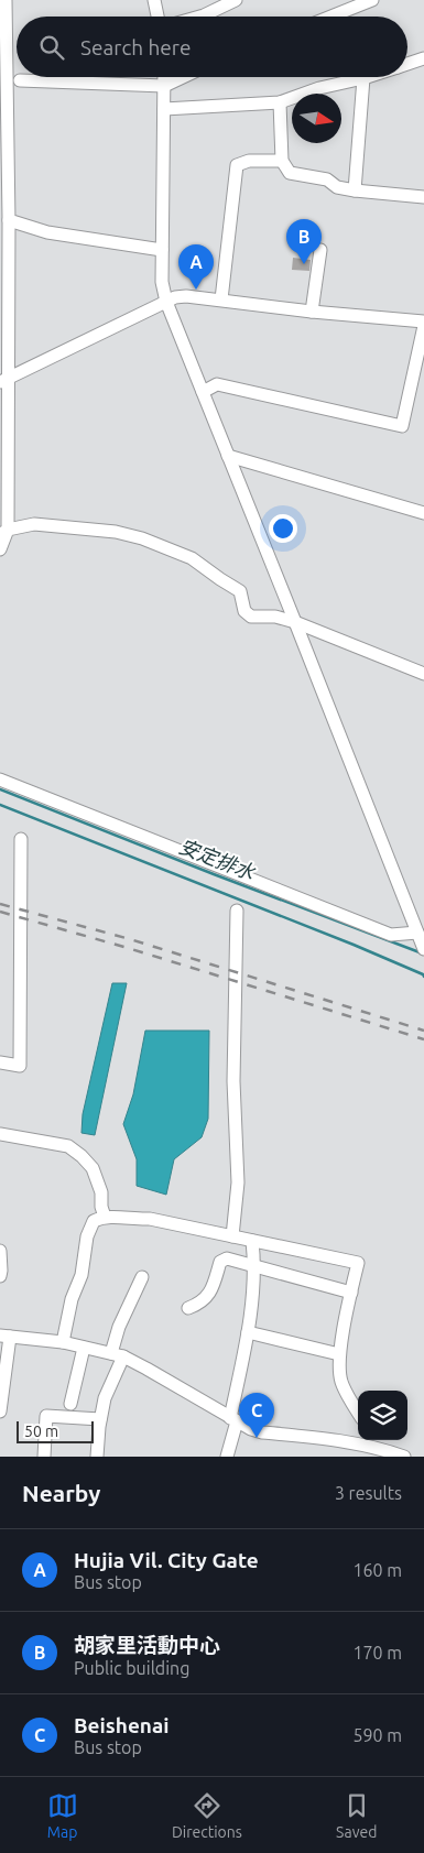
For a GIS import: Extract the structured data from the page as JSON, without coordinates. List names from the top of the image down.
{
  "water": ["安定排水"],
  "scale_bar": "50 m",
  "north": "right",
  "page": {
    "search": "Search here",
    "pins": ["B", "A", "C"],
    "scale": "50 m",
    "heading": ["Nearby", "3 results"],
    "list": [
      {
        "mark": "A",
        "name": "Hujia Vil. City Gate",
        "note": "Bus stop",
        "value": "160 m"
      },
      {
        "mark": "B",
        "name": "胡家里活動中心",
        "note": "Public building",
        "value": "170 m"
      },
      {
        "mark": "C",
        "name": "Beishenai",
        "note": "Bus stop",
        "value": "590 m"
      }
    ],
    "nav": ["Map", "Directions", "Saved"]
  }
}
